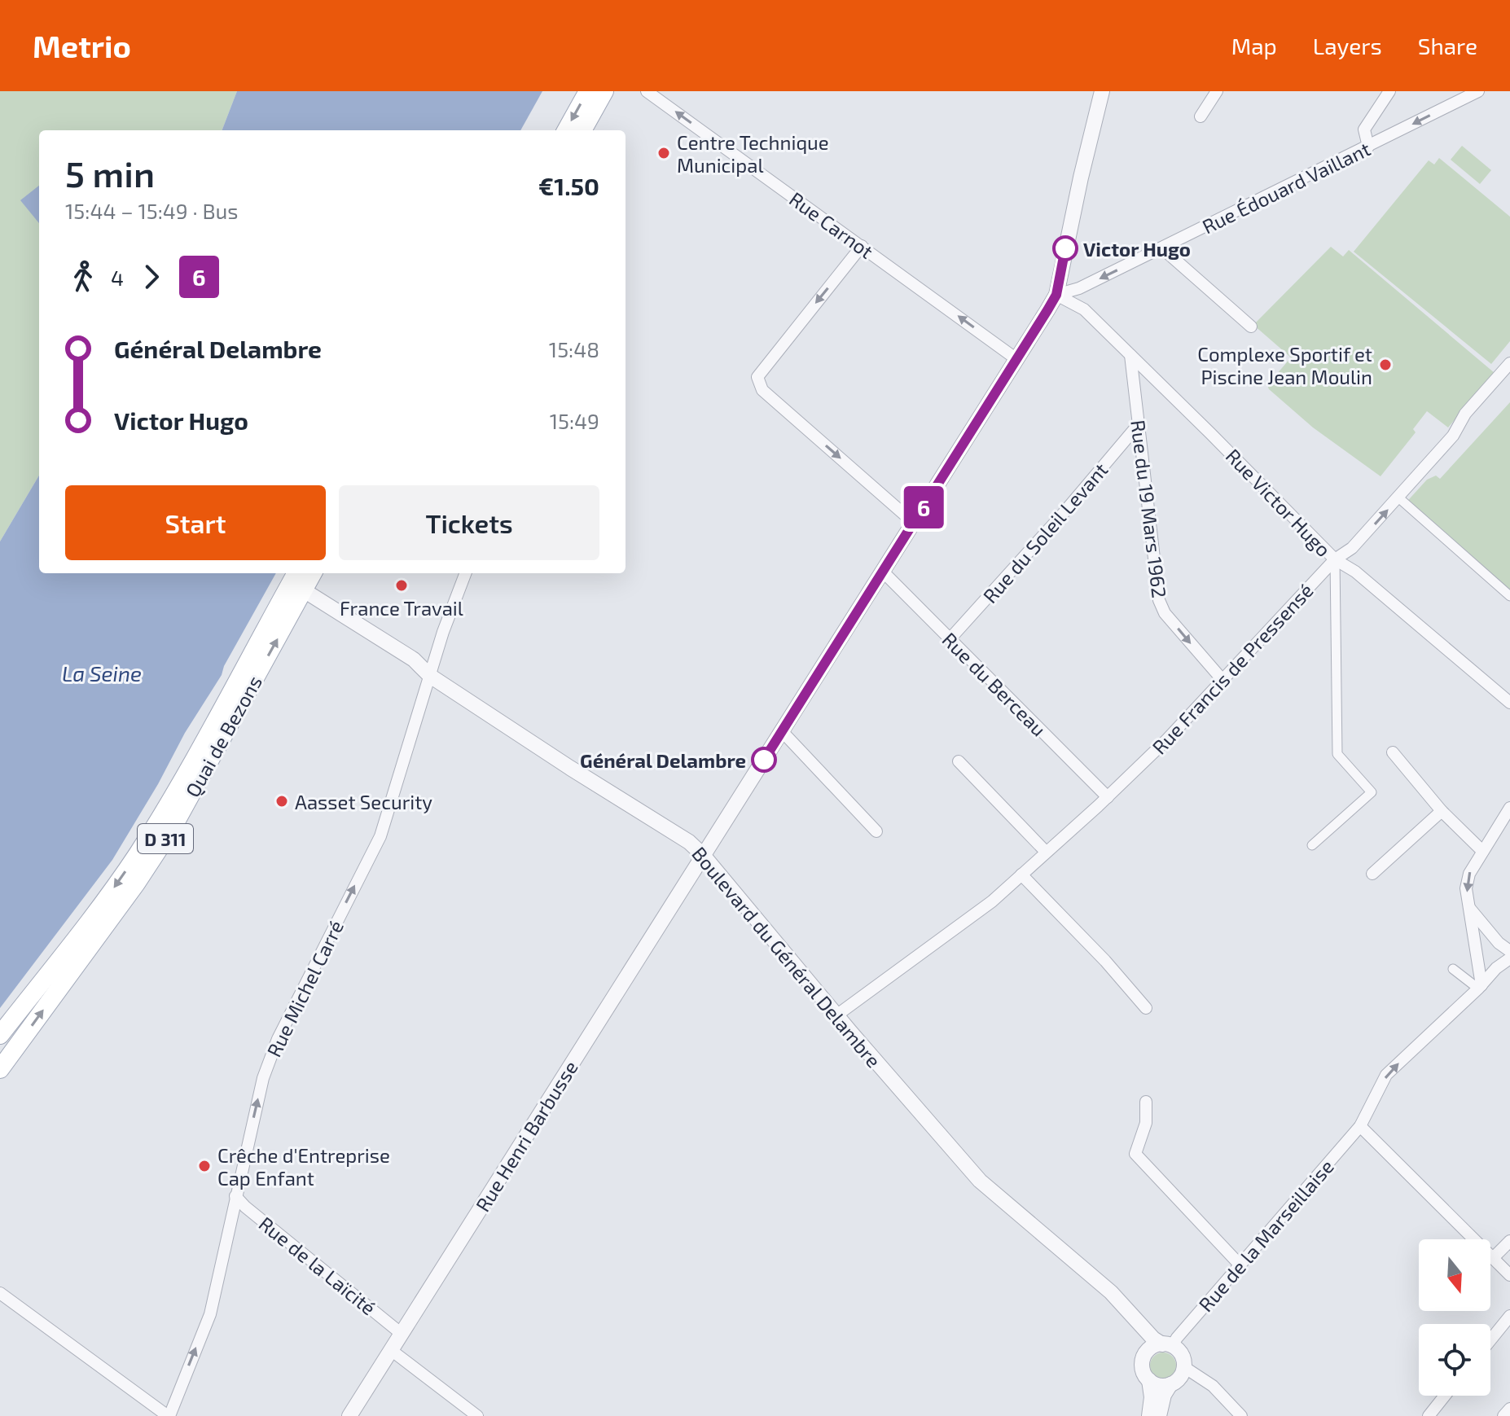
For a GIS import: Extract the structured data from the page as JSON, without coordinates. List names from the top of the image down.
{
  "streets": {
    "main road": ["Quai de Bezons", "D 311"],
    "street": [
      "Rue Édouard Vaillant",
      "Rue Carnot",
      "Rue Victor Hugo",
      "Rue du 19 Mars 1962",
      "Rue du Soleil Levant",
      "Rue Francis de Pressensé",
      "Rue du Berceau",
      "Boulevard du Général Delambre",
      "Rue Michel Carré",
      "Rue Henri Barbusse",
      "Rue de la Marseillaise",
      "Rue de la Laïcité"
    ]
  },
  "crossings": [
    ["Rue Édouard Vaillant", "Rue Victor Hugo"],
    ["Rue Édouard Vaillant", "Rue Henri Barbusse"],
    ["Rue Carnot", "Rue Henri Barbusse"],
    ["Rue Victor Hugo", "Rue du 19 Mars 1962"],
    ["Rue Victor Hugo", "Rue Francis de Pressensé"],
    ["Rue Victor Hugo", "Rue Henri Barbusse"],
    ["Rue du 19 Mars 1962", "Rue du Soleil Levant"],
    ["Rue du 19 Mars 1962", "Rue Francis de Pressensé"],
    ["Rue du Soleil Levant", "Rue du Berceau"],
    ["Rue Francis de Pressensé", "Rue du Berceau"],
    ["Rue Francis de Pressensé", "Boulevard du Général Delambre"],
    ["Rue du Berceau", "Rue Henri Barbusse"],
    ["Quai de Bezons", "Boulevard du Général Delambre"],
    ["Boulevard du Général Delambre", "Rue Michel Carré"],
    ["Boulevard du Général Delambre", "Rue Henri Barbusse"],
    ["Boulevard du Général Delambre", "Rue de la Marseillaise"],
    ["Rue Michel Carré", "Rue de la Laïcité"],
    ["Rue Henri Barbusse", "Rue de la Laïcité"]
  ],
  "one_way": [
    "Rue Édouard Vaillant",
    "Rue Carnot",
    "Rue du 19 Mars 1962",
    "Rue Michel Carré",
    "Rue de la Marseillaise"
  ],
  "water": ["La Seine"],
  "places": [
    "Centre Technique Municipal",
    "Victor Hugo",
    "Complexe Sportif et Piscine Jean Moulin",
    "France Travail",
    "Général Delambre",
    "Aasset Security",
    "Crêche d'Entreprise Cap Enfant"
  ],
  "lines": ["bus line 6"],
  "north": "bottom",
  "page": {
    "header": "Metrio",
    "nav": ["Map", "Layers", "Share"],
    "on_map": "6",
    "heading": ["5 min", "15:44 – 15:49 · Bus", "€1.50"],
    "legs": ["4", "6"],
    "list": [
      {
        "name": "Général Delambre",
        "value": "15:48"
      },
      {
        "name": "Victor Hugo",
        "value": "15:49"
      }
    ],
    "buttons": ["Start", "Tickets"]
  }
}
